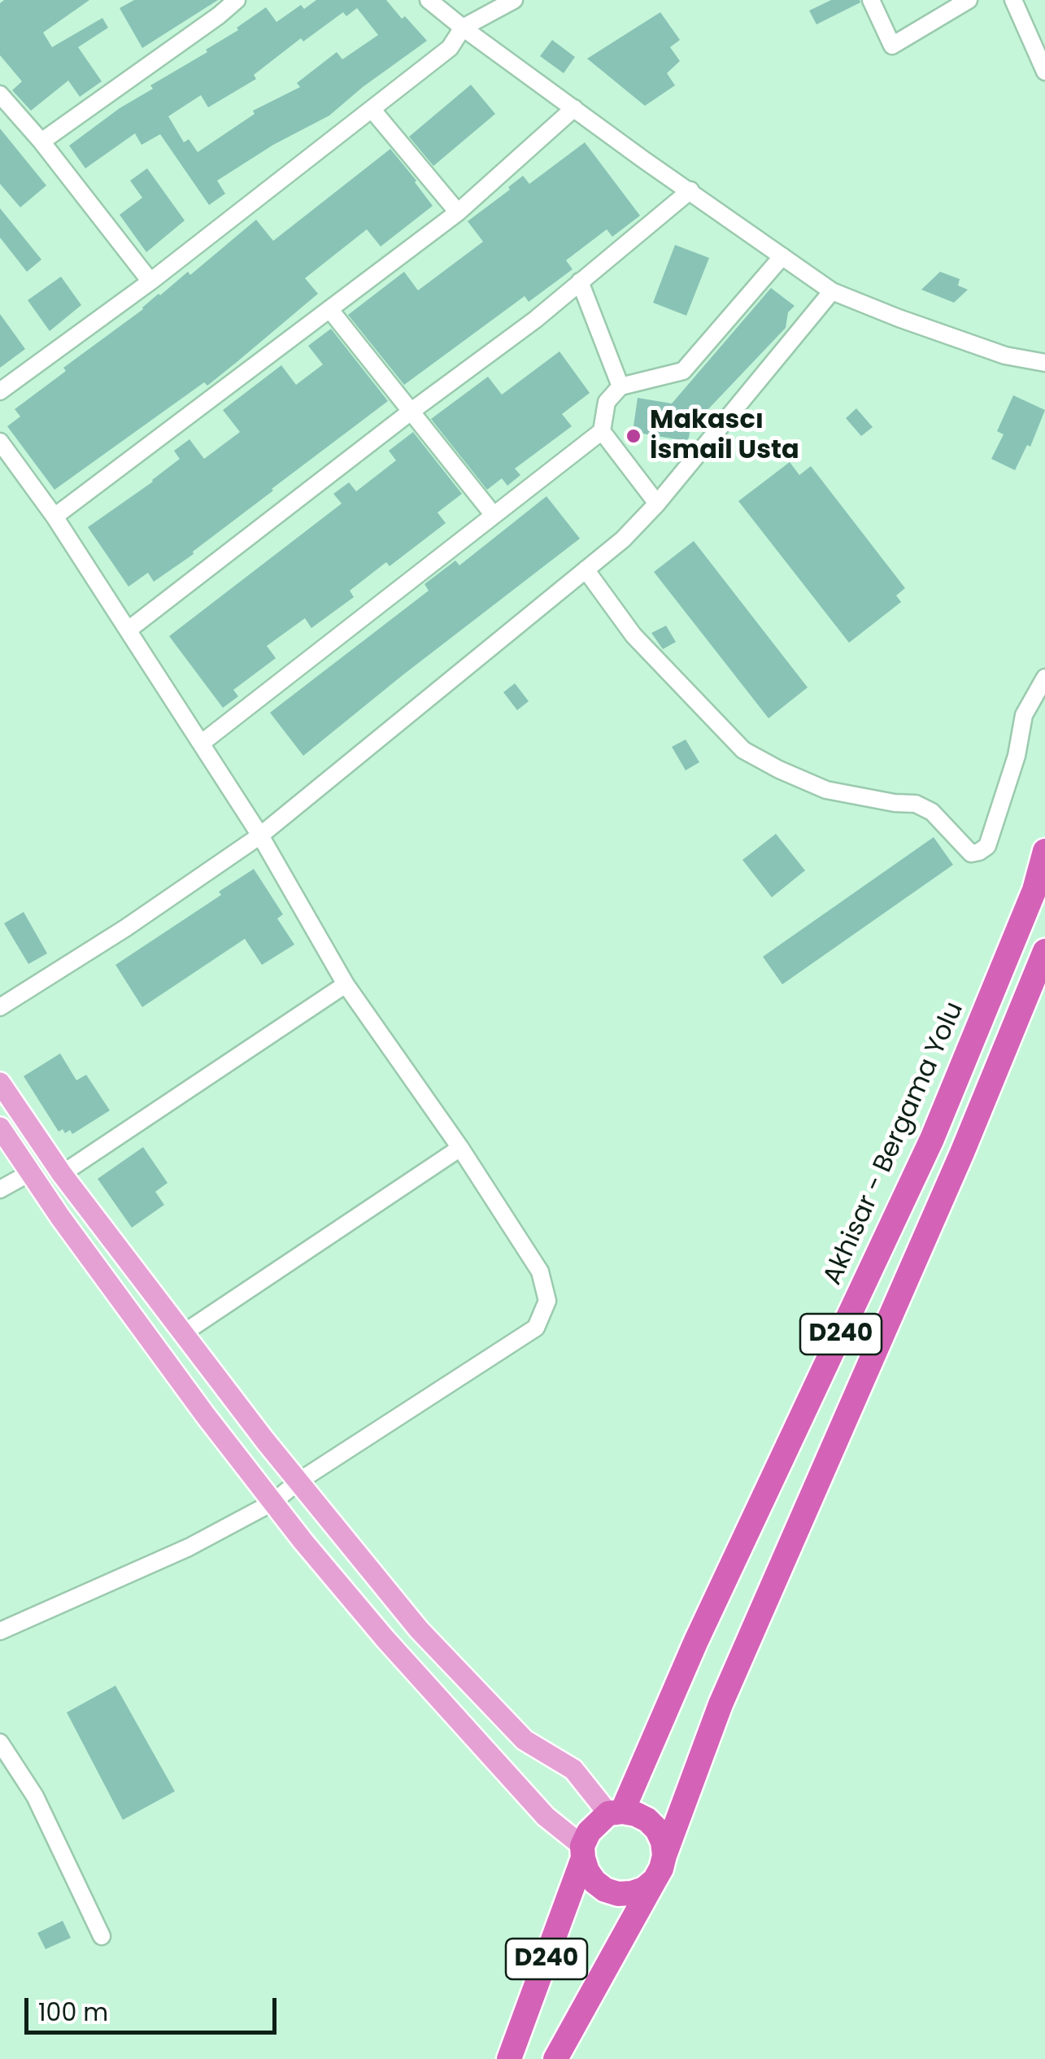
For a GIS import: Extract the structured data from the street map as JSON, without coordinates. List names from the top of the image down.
{
  "streets": {
    "highway": ["Akhisar - Bergama Yolu", "D240"]
  },
  "crossings": [
    ["Akhisar - Bergama Yolu", "D240"]
  ],
  "places": ["Makascı İsmail Usta"],
  "scale_bar": "100 m"
}
